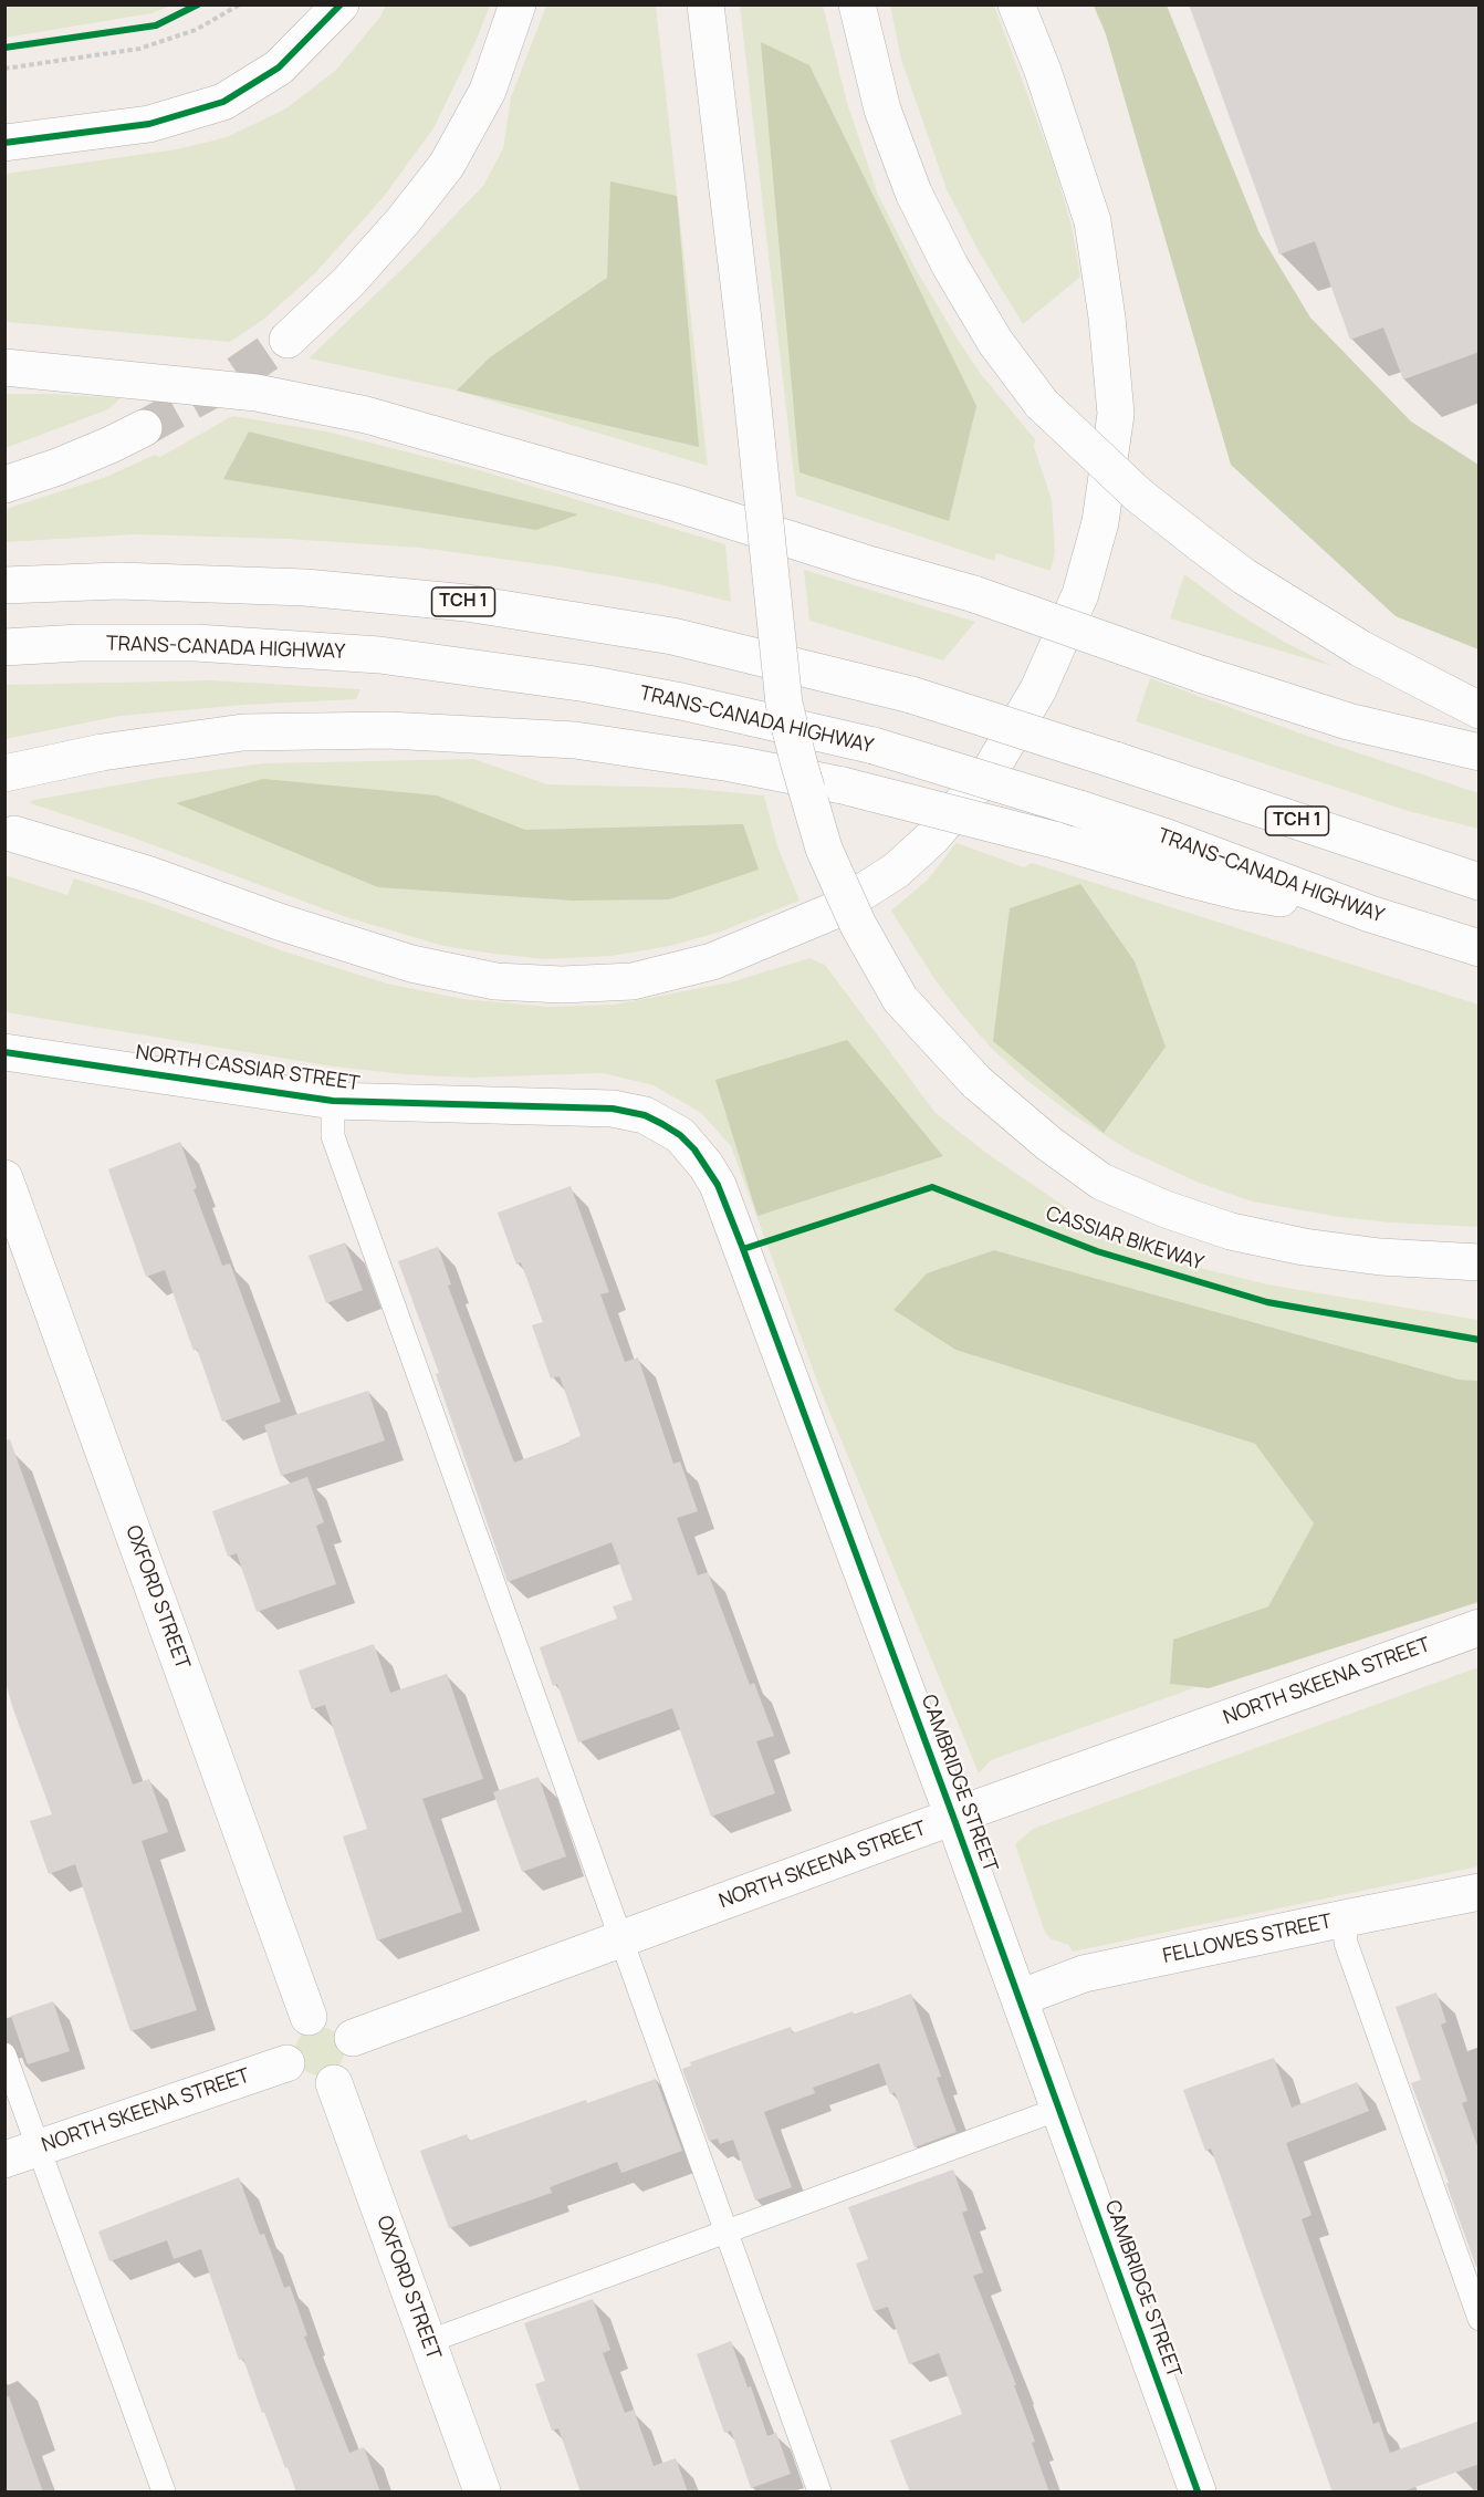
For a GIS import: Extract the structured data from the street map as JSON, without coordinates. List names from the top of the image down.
{
  "streets": {
    "main road": [
      "TCH 1",
      "TRANS-CANADA HIGHWAY",
      "NORTH CASSIAR STREET",
      "OXFORD STREET",
      "NORTH SKEENA STREET",
      "CAMBRIDGE STREET",
      "FELLOWES STREET"
    ],
    "cycle path": ["CASSIAR BIKEWAY"]
  },
  "crossings": [
    ["NORTH CASSIAR STREET", "CAMBRIDGE STREET"],
    ["OXFORD STREET", "NORTH SKEENA STREET"],
    ["NORTH SKEENA STREET", "CAMBRIDGE STREET"],
    ["CAMBRIDGE STREET", "FELLOWES STREET"]
  ]
}
